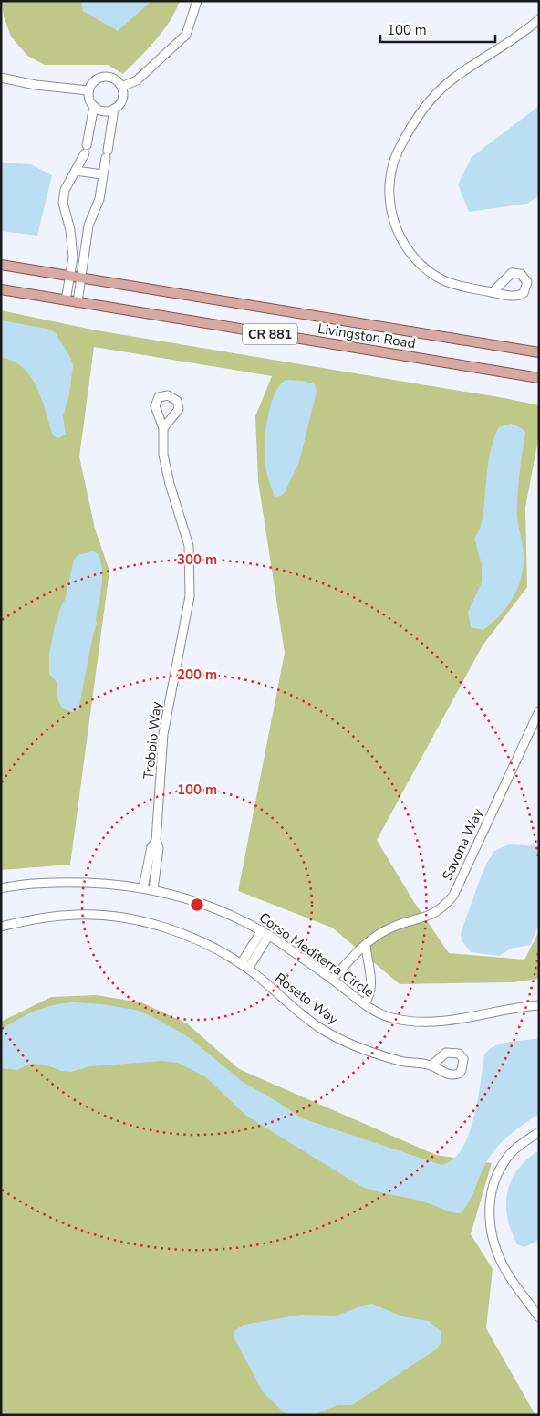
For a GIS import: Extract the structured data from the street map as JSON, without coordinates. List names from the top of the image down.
{
  "streets": {
    "main road": ["CR 881", "Livingston Road"],
    "street": [
      "Trebbio Way",
      "Savona Way",
      "Corso Mediterra Circle",
      "Roseto Way"
    ]
  },
  "crossings": [
    ["Trebbio Way", "Corso Mediterra Circle"],
    ["Savona Way", "Corso Mediterra Circle"]
  ],
  "scale_bar": "100 m",
  "rings": ["300 m", "200 m", "100 m"]
}
